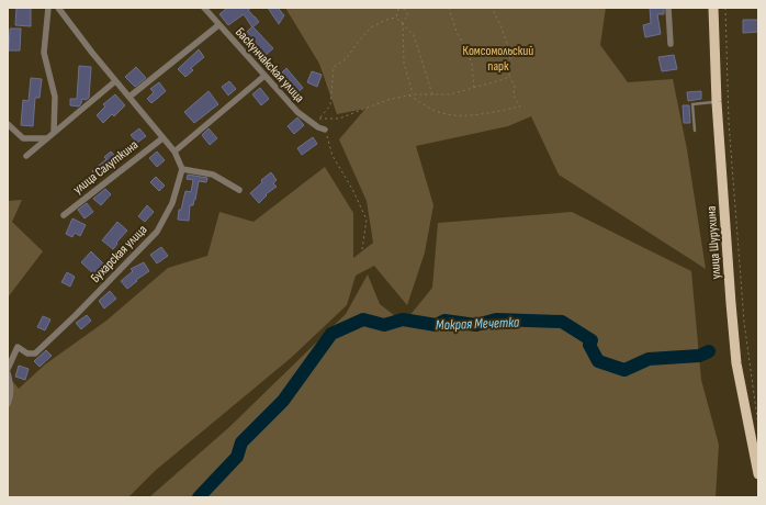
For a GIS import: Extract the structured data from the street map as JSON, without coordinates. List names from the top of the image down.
{
  "streets": {
    "highway": ["улица Шурухина"],
    "street": ["Баскунчакская улица", "улица Салуткина", "Бухарская улица"]
  },
  "water": ["Мокрая Мечетка"],
  "parks": ["Комсомольский парк"]
}
